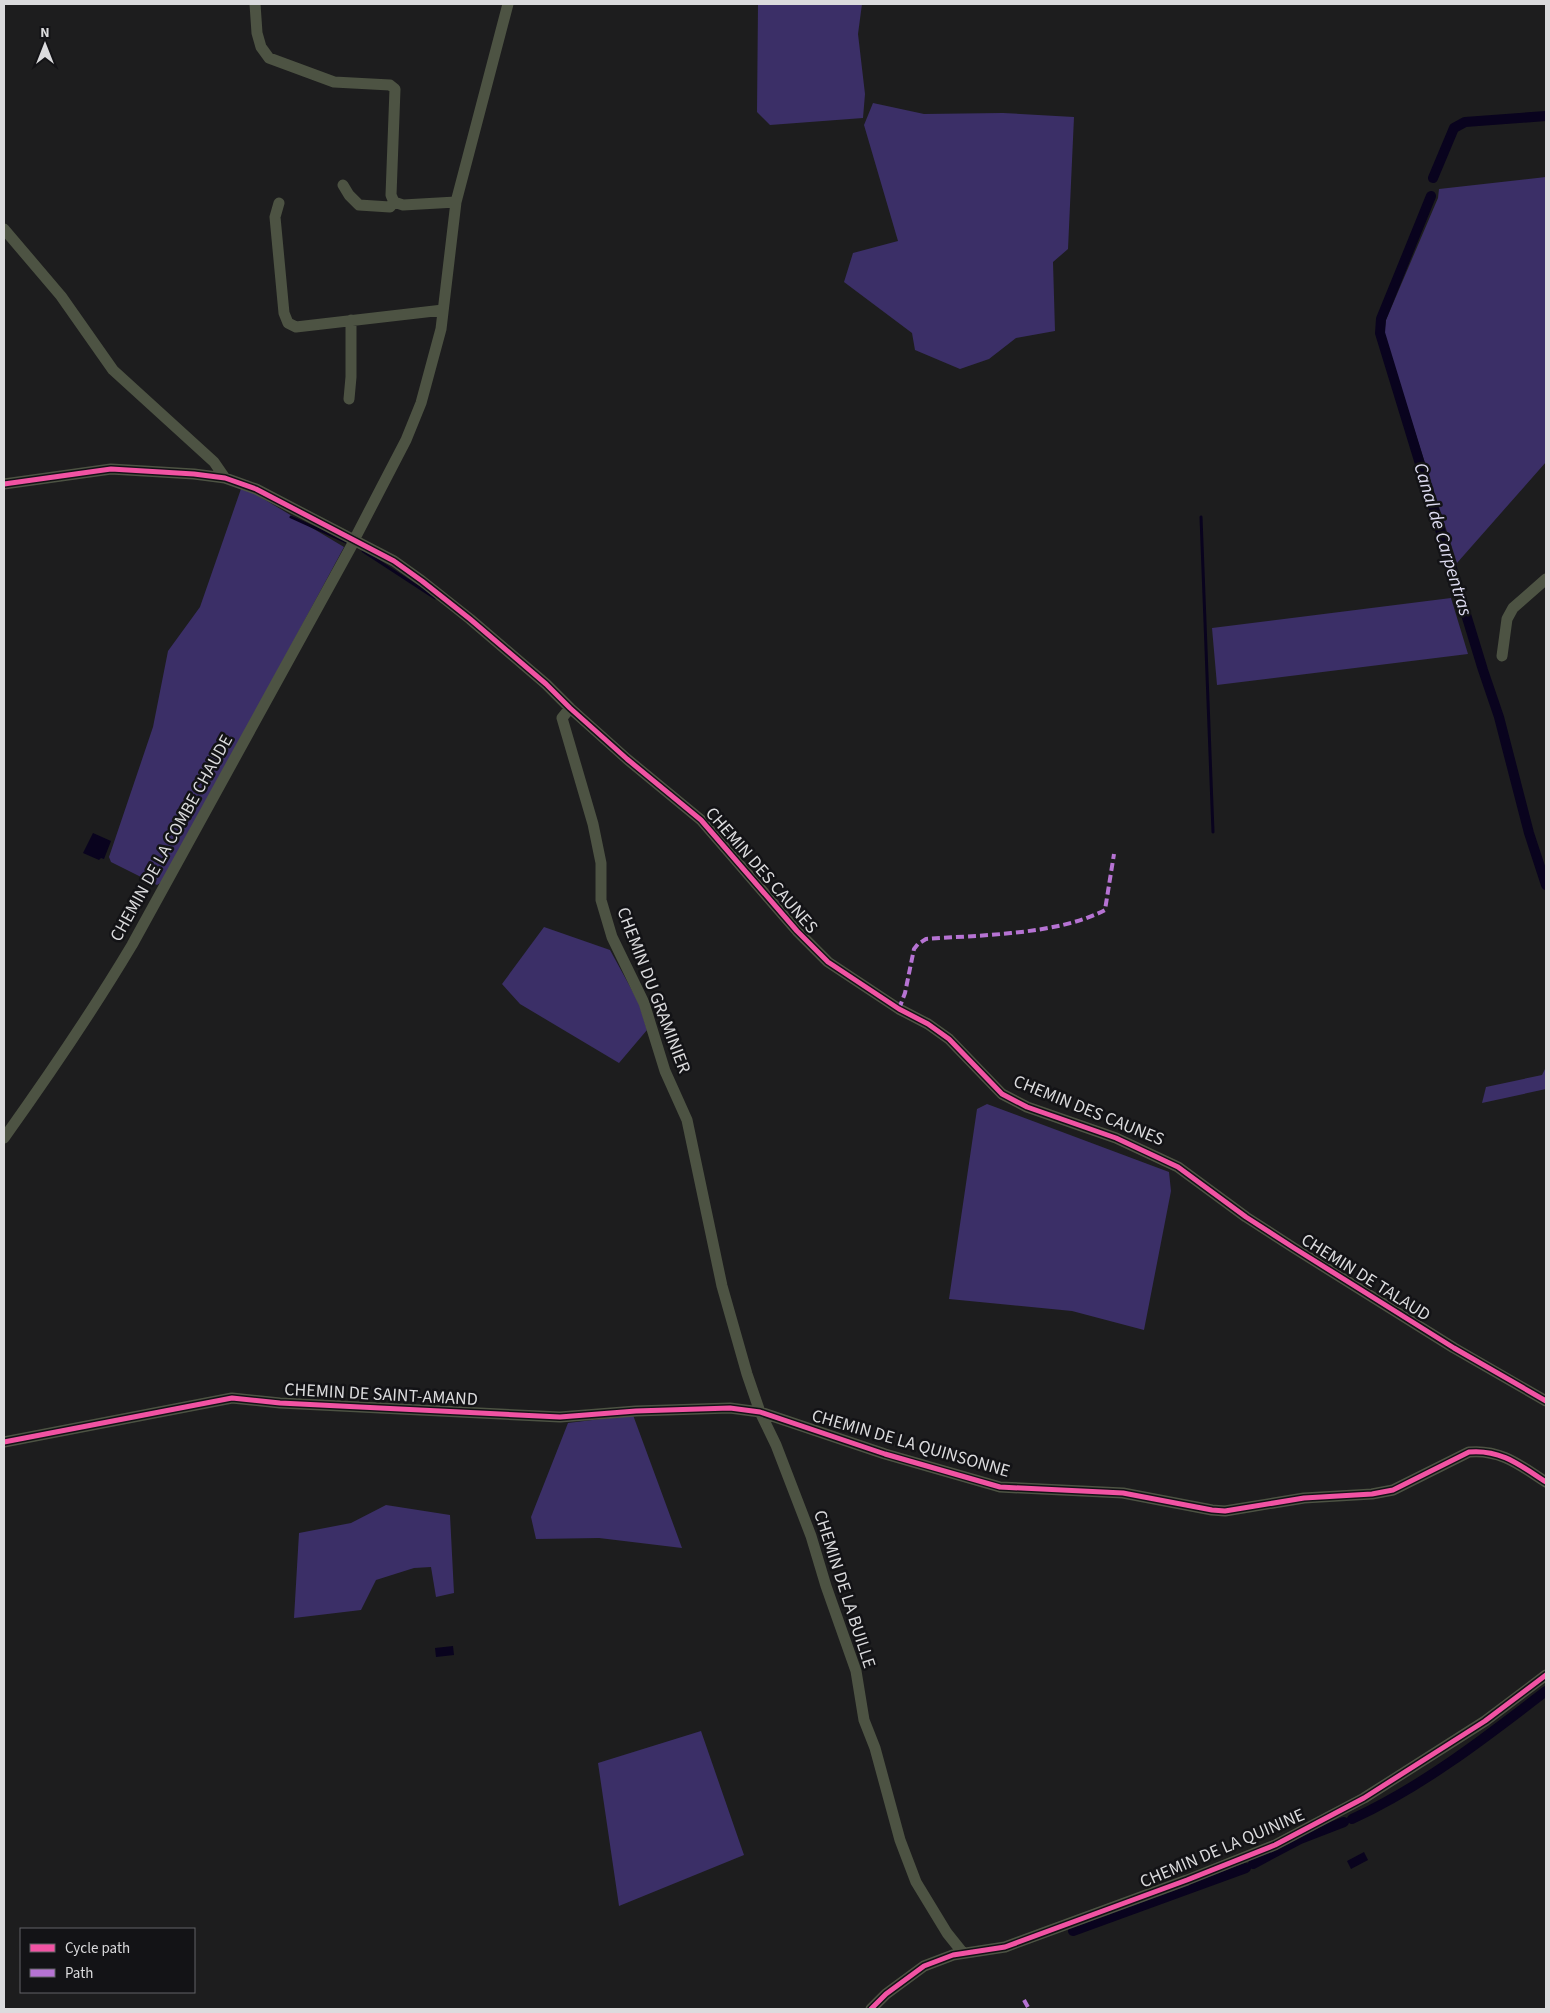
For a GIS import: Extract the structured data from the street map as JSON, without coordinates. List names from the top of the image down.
{
  "streets": {
    "street": [
      "CHEMIN DE LA COMBE CHAUDE",
      "CHEMIN DES CAUNES",
      "CHEMIN DU GRAMINIER",
      "CHEMIN DE TALAUD",
      "CHEMIN DE SAINT-AMAND",
      "CHEMIN DE LA QUINSONNE",
      "CHEMIN DE LA BUILLE",
      "CHEMIN DE LA QUININE"
    ]
  },
  "crossings": [
    ["CHEMIN DE LA COMBE CHAUDE", "CHEMIN DES CAUNES"],
    ["CHEMIN DES CAUNES", "CHEMIN DU GRAMINIER"],
    ["CHEMIN DES CAUNES", "CHEMIN DE TALAUD"],
    ["CHEMIN DU GRAMINIER", "CHEMIN DE LA BUILLE"],
    ["CHEMIN DE SAINT-AMAND", "CHEMIN DE LA QUINSONNE"],
    ["CHEMIN DE SAINT-AMAND", "CHEMIN DE LA BUILLE"],
    ["CHEMIN DE LA QUINSONNE", "CHEMIN DE LA BUILLE"],
    ["CHEMIN DE LA BUILLE", "CHEMIN DE LA QUININE"]
  ],
  "water": ["Canal de Carpentras"],
  "legend": ["Cycle path", "Path"],
  "north": "top"
}
